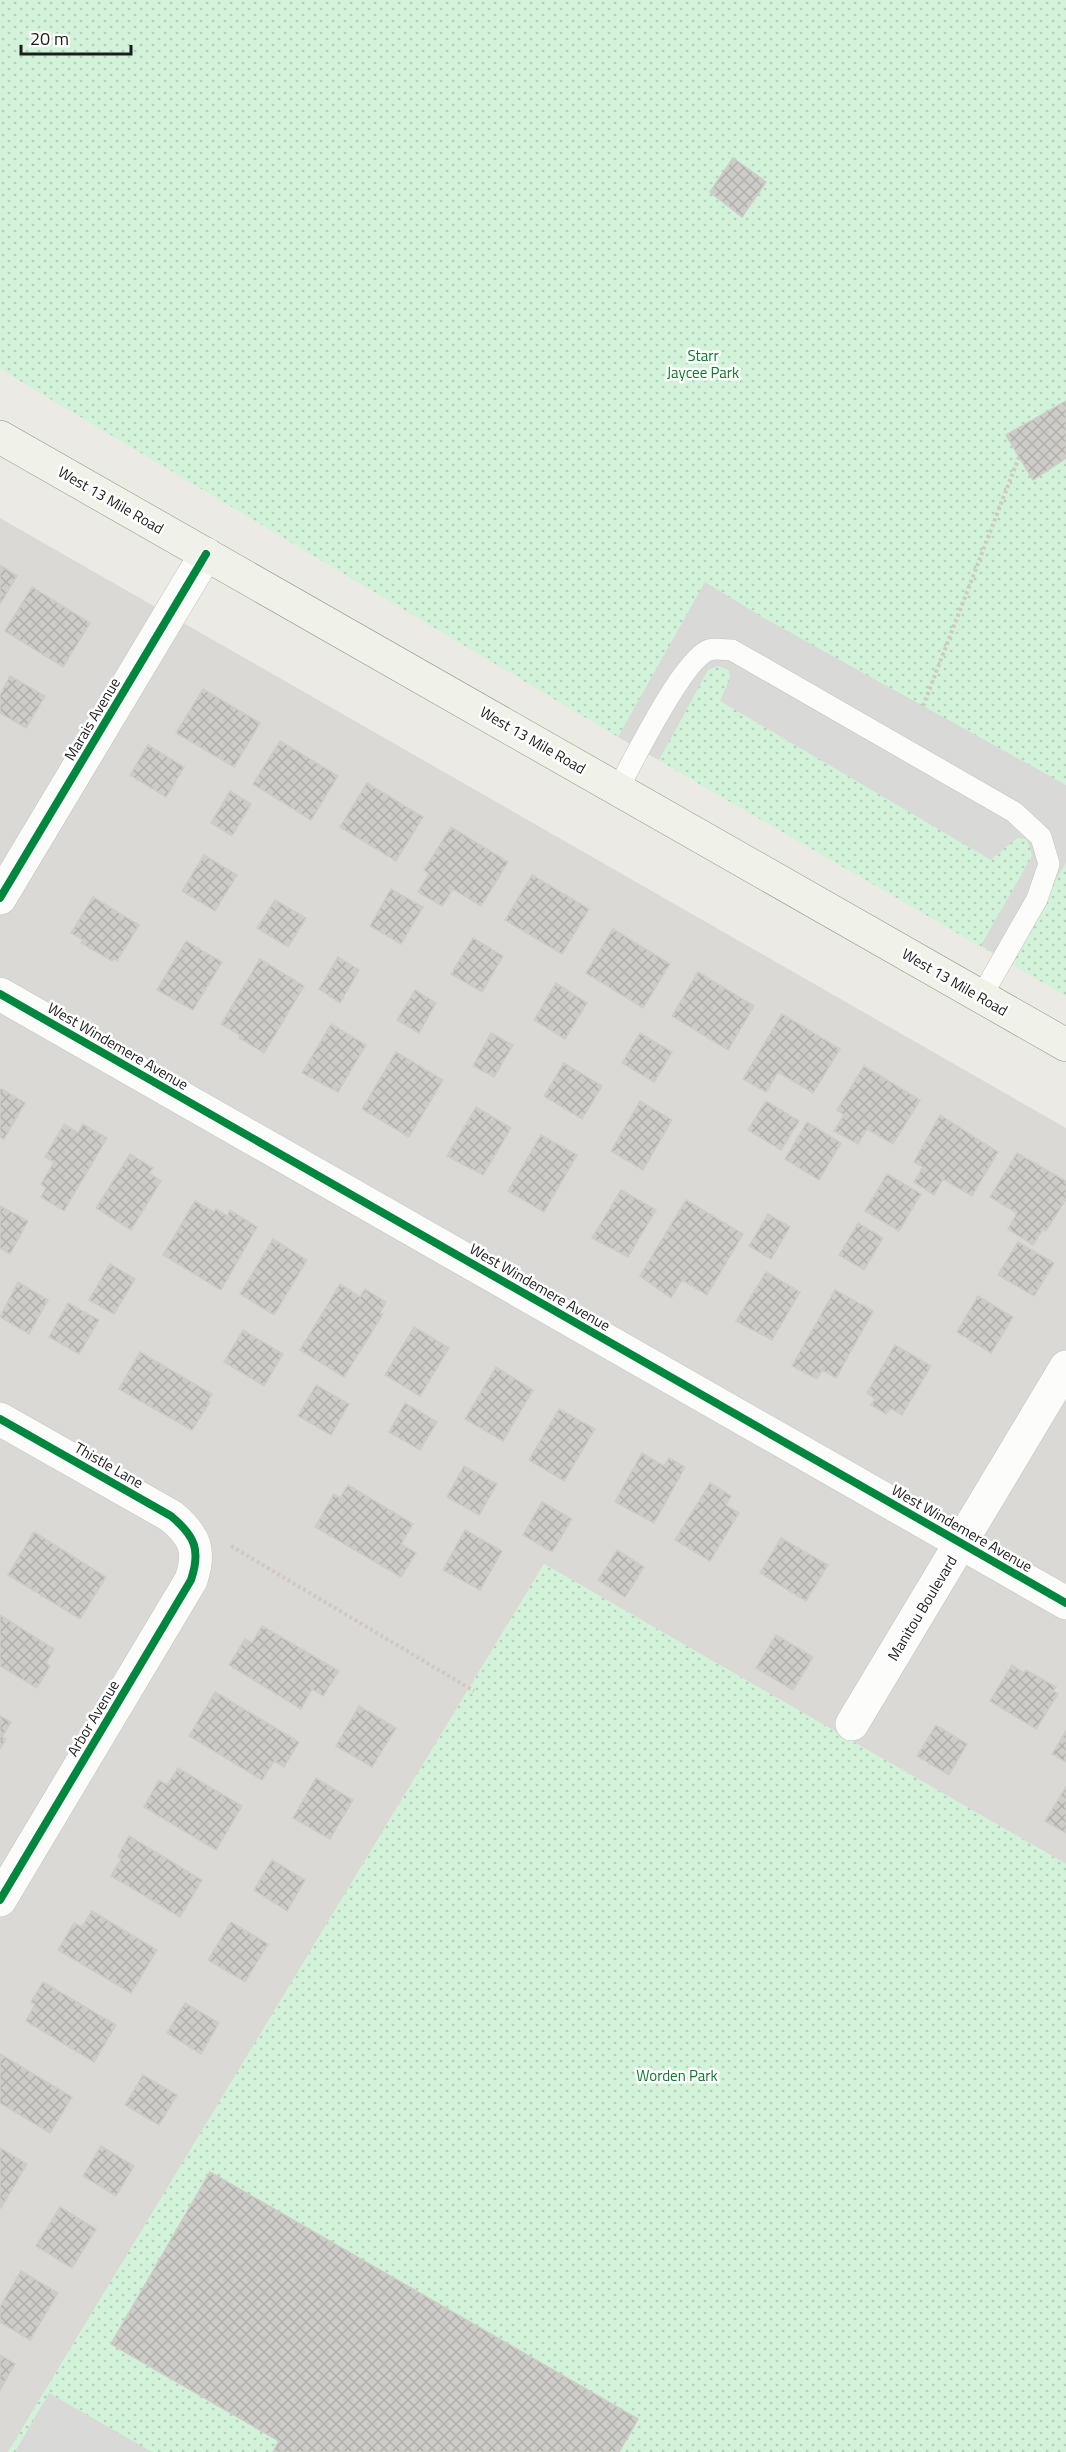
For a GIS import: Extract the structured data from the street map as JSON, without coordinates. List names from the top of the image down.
{
  "streets": {
    "main road": ["West 13 Mile Road"],
    "street": [
      "Marais Avenue",
      "West Windemere Avenue",
      "Thistle Lane",
      "Manitou Boulevard",
      "Arbor Avenue"
    ]
  },
  "crossings": [
    ["West 13 Mile Road", "Marais Avenue"],
    ["West Windemere Avenue", "Manitou Boulevard"],
    ["Thistle Lane", "Arbor Avenue"]
  ],
  "parks": ["Starr Jaycee Park", "Worden Park"],
  "scale_bar": "20 m"
}
